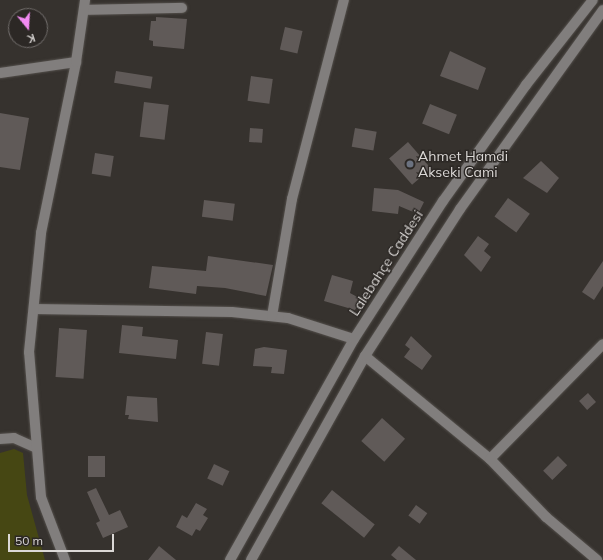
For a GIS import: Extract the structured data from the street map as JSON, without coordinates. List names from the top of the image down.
{
  "streets": {
    "street": ["Lalebahçe Caddesi"]
  },
  "places": ["Ahmet Hamdi Akseki Cami"],
  "scale_bar": "50 m",
  "north": "bottom"
}
